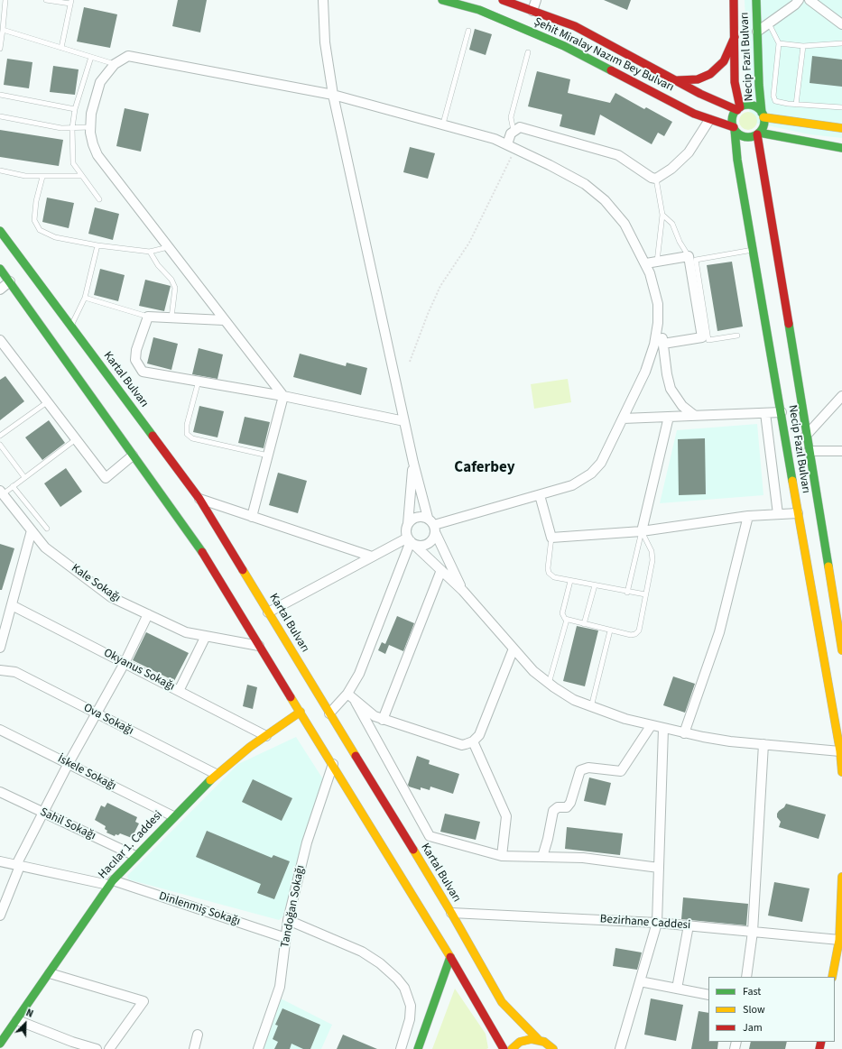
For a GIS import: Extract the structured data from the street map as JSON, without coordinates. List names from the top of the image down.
{
  "streets": {
    "main road": [
      "Şehit Miralay Nazım Bey Bulvarı",
      "Necip Fazıl Bulvarı",
      "Kartal Bulvarı",
      "Hacılar 1. Caddesi"
    ],
    "street": [
      "Kale Sokağı",
      "Okyanus Sokağı",
      "Ova Sokağı",
      "İskele Sokağı",
      "Sahil Sokağı",
      "Tandoğan Sokağı",
      "Dinlenmiş Sokağı",
      "Bezirhane Caddesi"
    ]
  },
  "crossings": [
    ["Şehit Miralay Nazım Bey Bulvarı", "Necip Fazıl Bulvarı"],
    ["Kartal Bulvarı", "Bezirhane Caddesi"],
    ["Okyanus Sokağı", "Hacılar 1. Caddesi"],
    ["Ova Sokağı", "Hacılar 1. Caddesi"],
    ["İskele Sokağı", "Hacılar 1. Caddesi"],
    ["Sahil Sokağı", "Hacılar 1. Caddesi"],
    ["Hacılar 1. Caddesi", "Dinlenmiş Sokağı"],
    ["Tandoğan Sokağı", "Dinlenmiş Sokağı"]
  ],
  "districts": ["Caferbey"],
  "legend": ["Fast", "Slow", "Jam"],
  "north": "top right"
}
